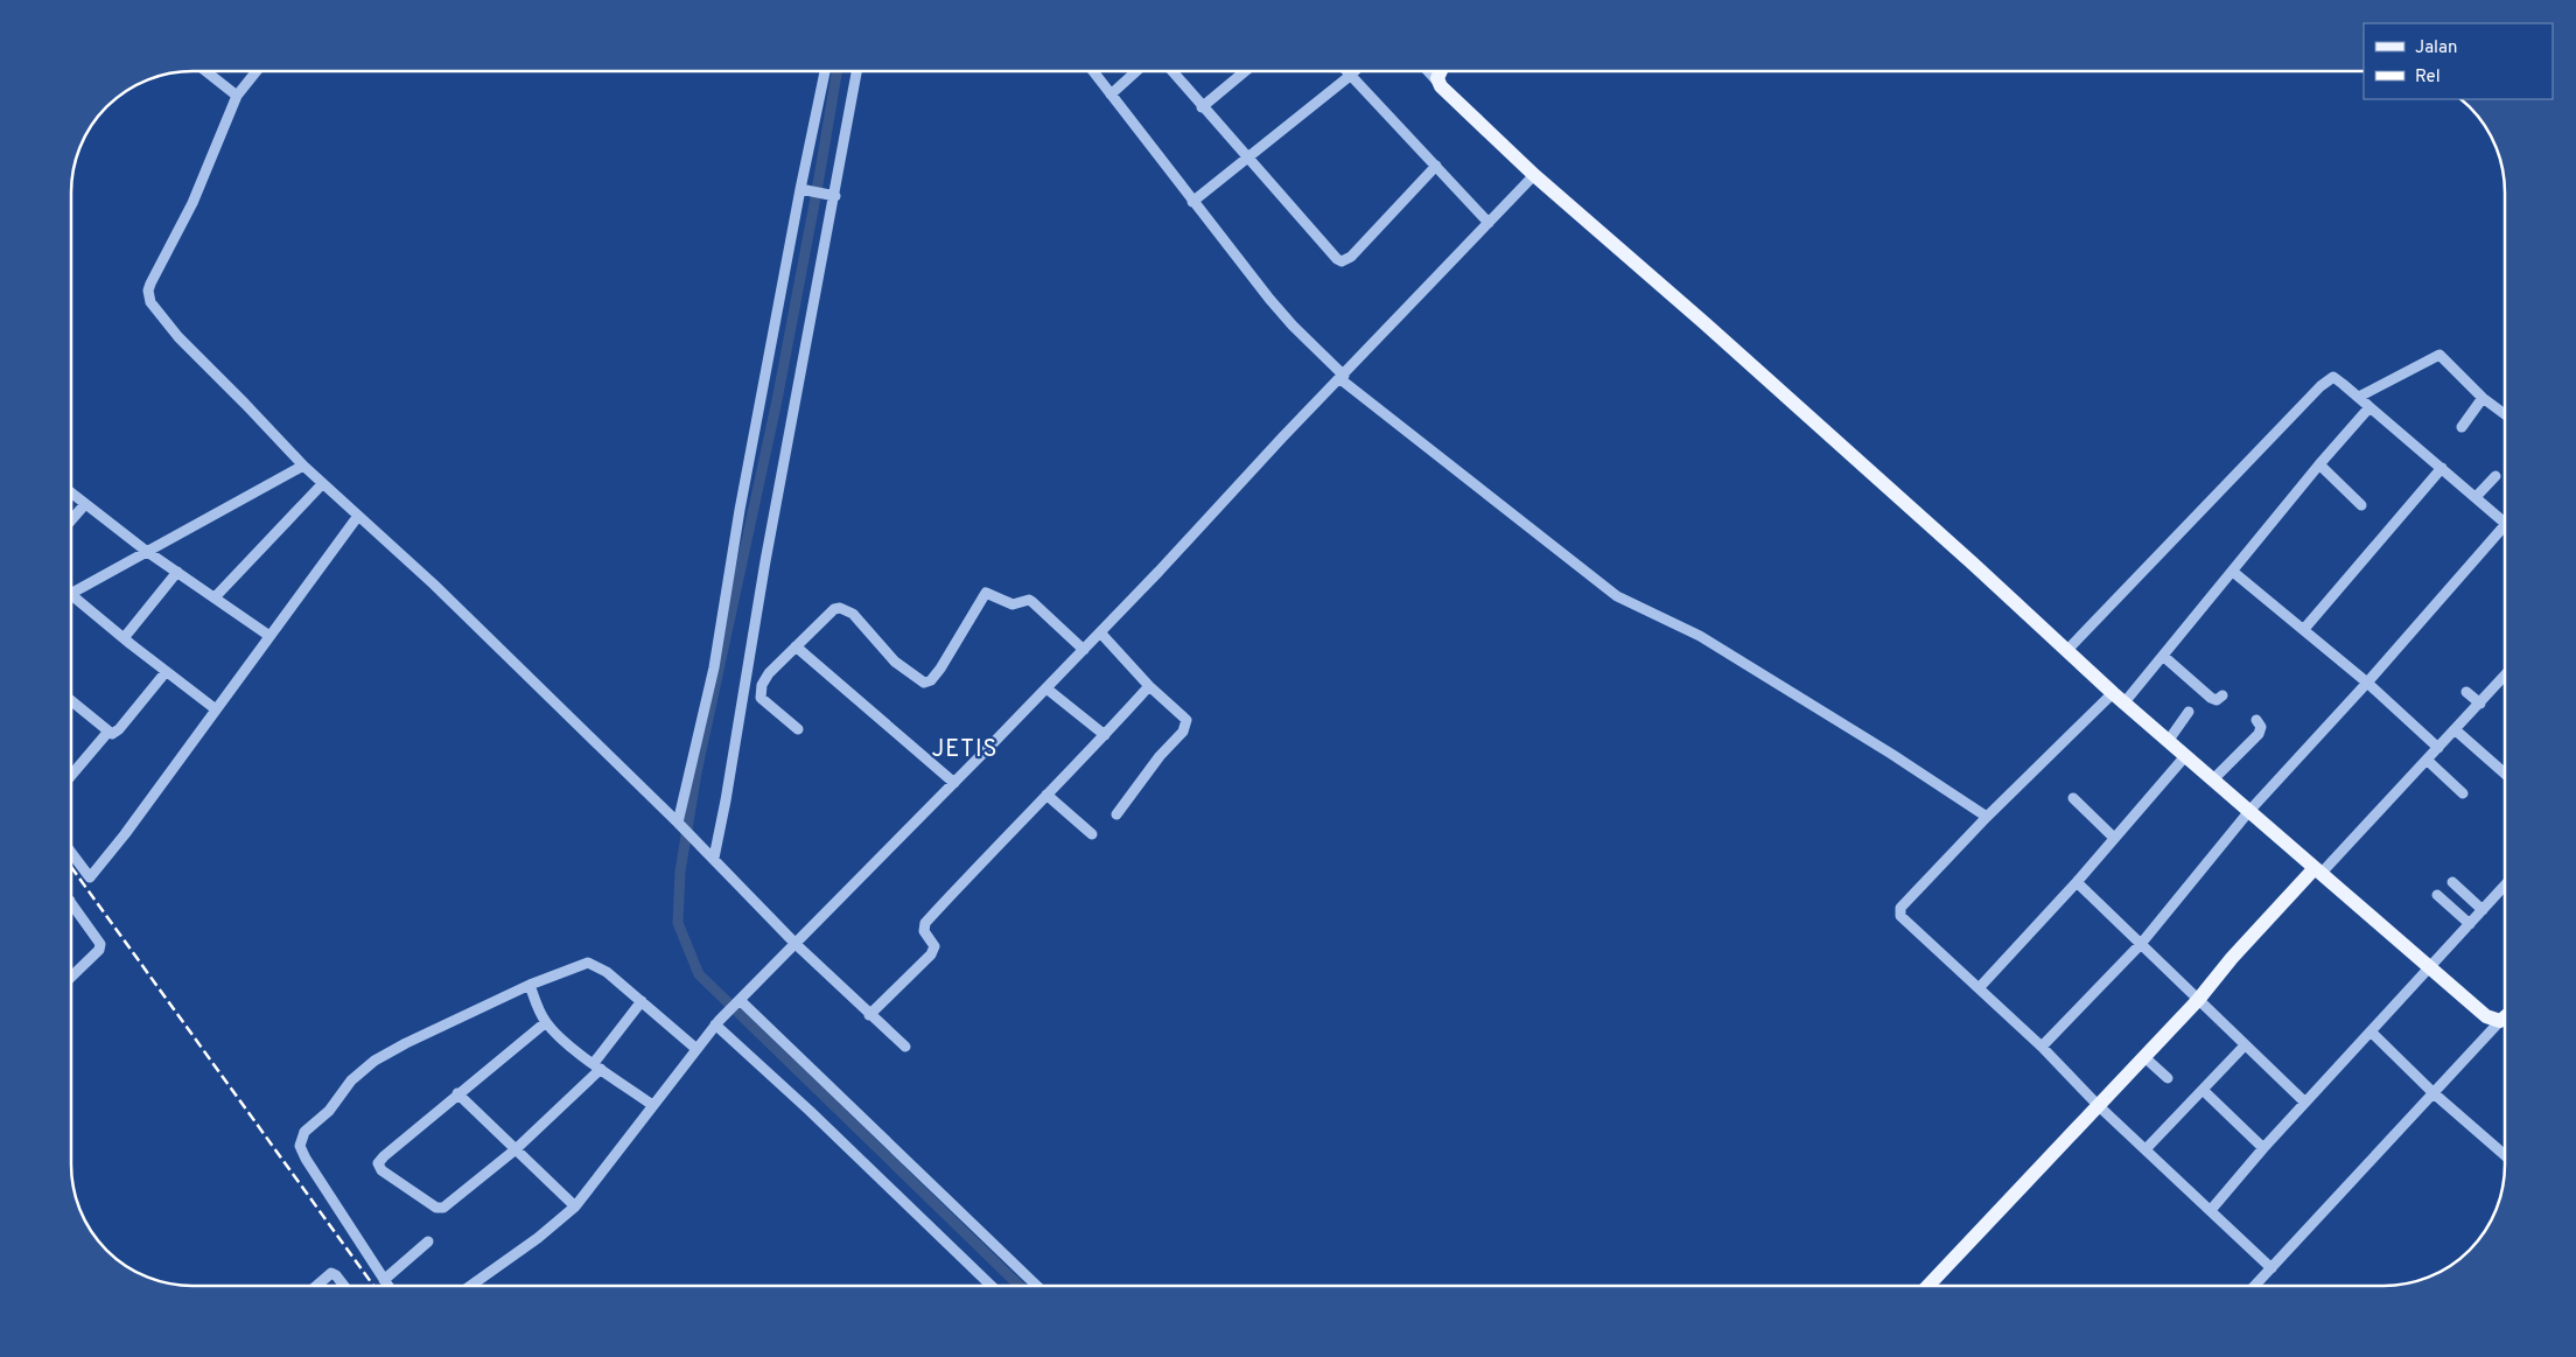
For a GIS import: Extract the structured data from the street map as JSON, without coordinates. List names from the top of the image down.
{
  "districts": ["JETIS"],
  "legend": ["Jalan", "Rel"]
}
